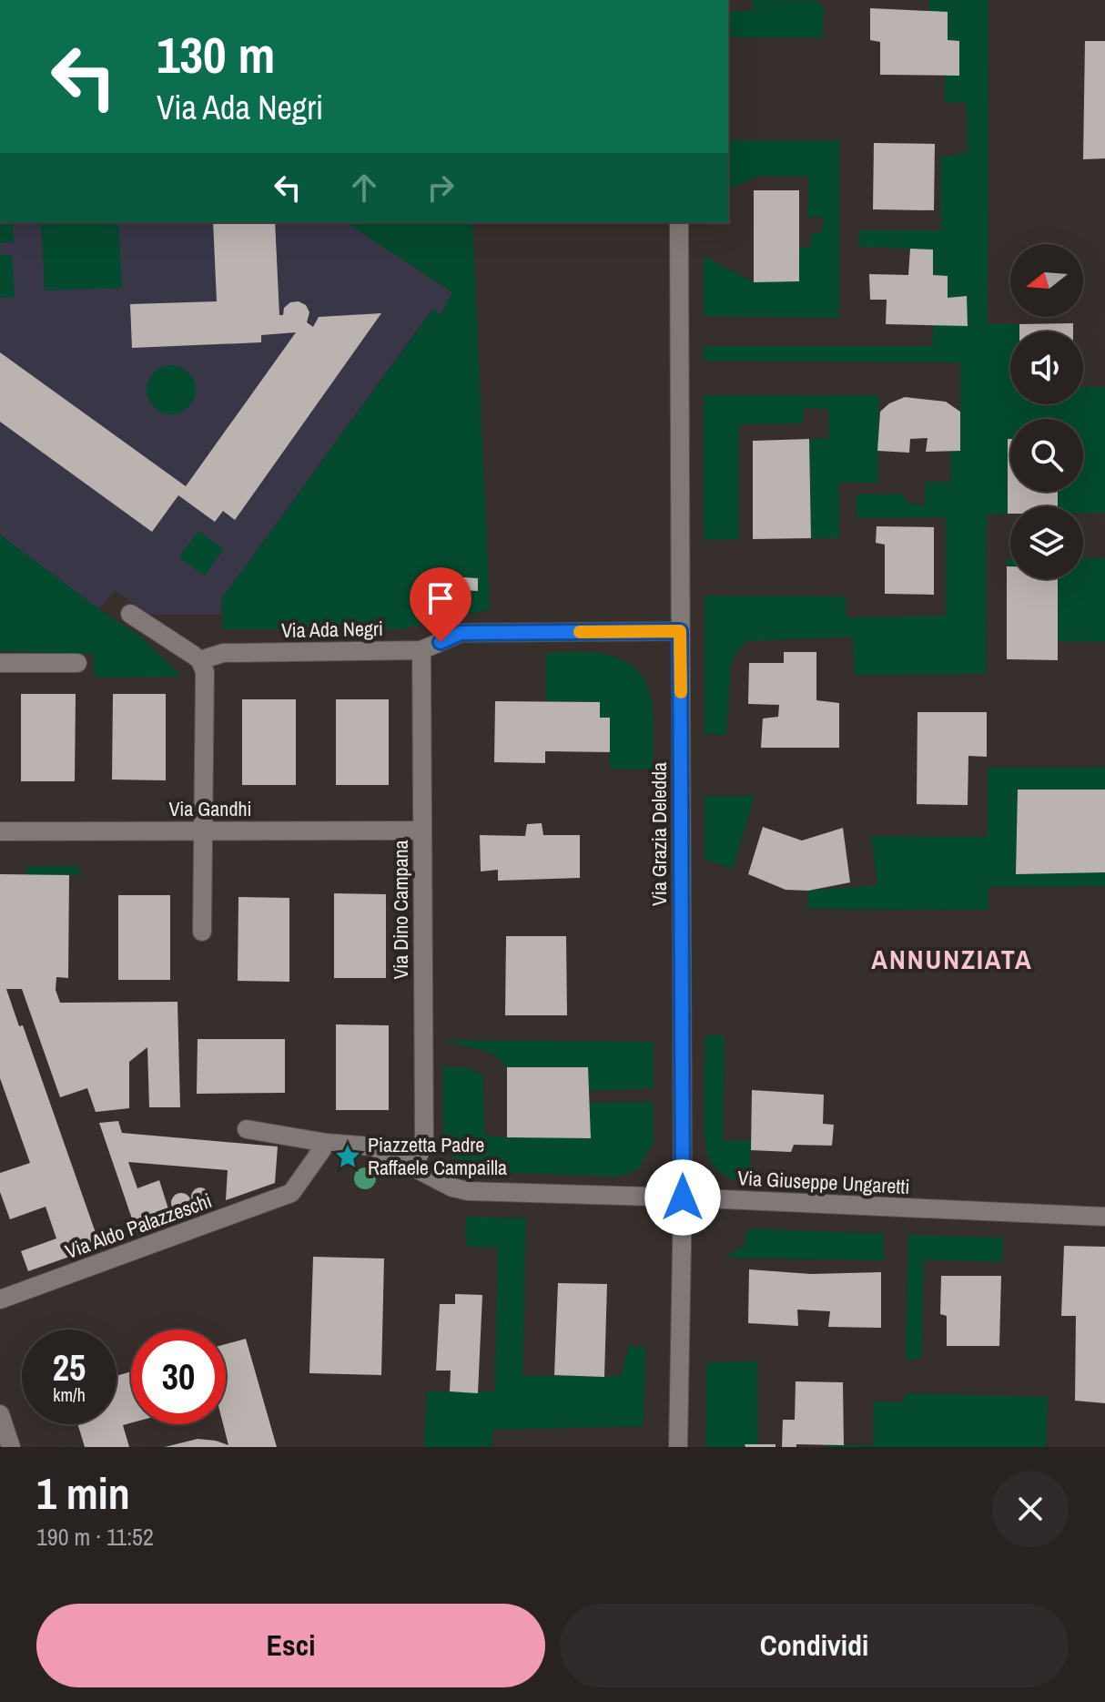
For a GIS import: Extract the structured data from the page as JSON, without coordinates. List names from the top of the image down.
{
  "streets": {
    "street": [
      "Via Ada Negri",
      "Via Gandhi",
      "Via Grazia Deledda",
      "Via Dino Campana",
      "Via Giuseppe Ungaretti",
      "Via Aldo Palazzeschi"
    ]
  },
  "crossings": [
    ["Via Ada Negri", "Via Grazia Deledda"],
    ["Via Ada Negri", "Via Dino Campana"],
    ["Via Gandhi", "Via Dino Campana"],
    ["Via Grazia Deledda", "Via Giuseppe Ungaretti"],
    ["Via Dino Campana", "Via Giuseppe Ungaretti"],
    ["Via Giuseppe Ungaretti", "Via Aldo Palazzeschi"]
  ],
  "districts": ["ANNUNZIATA"],
  "places": {
    "place": ["Piazzetta Padre Raffaele Campailla"]
  },
  "north": "left",
  "page": {
    "turn": ["130 m", "Via Ada Negri"],
    "speed": "25 km/h",
    "limit": "30",
    "heading": ["1 min", "190 m · 11:52"],
    "buttons": ["Esci", "Condividi"]
  }
}
